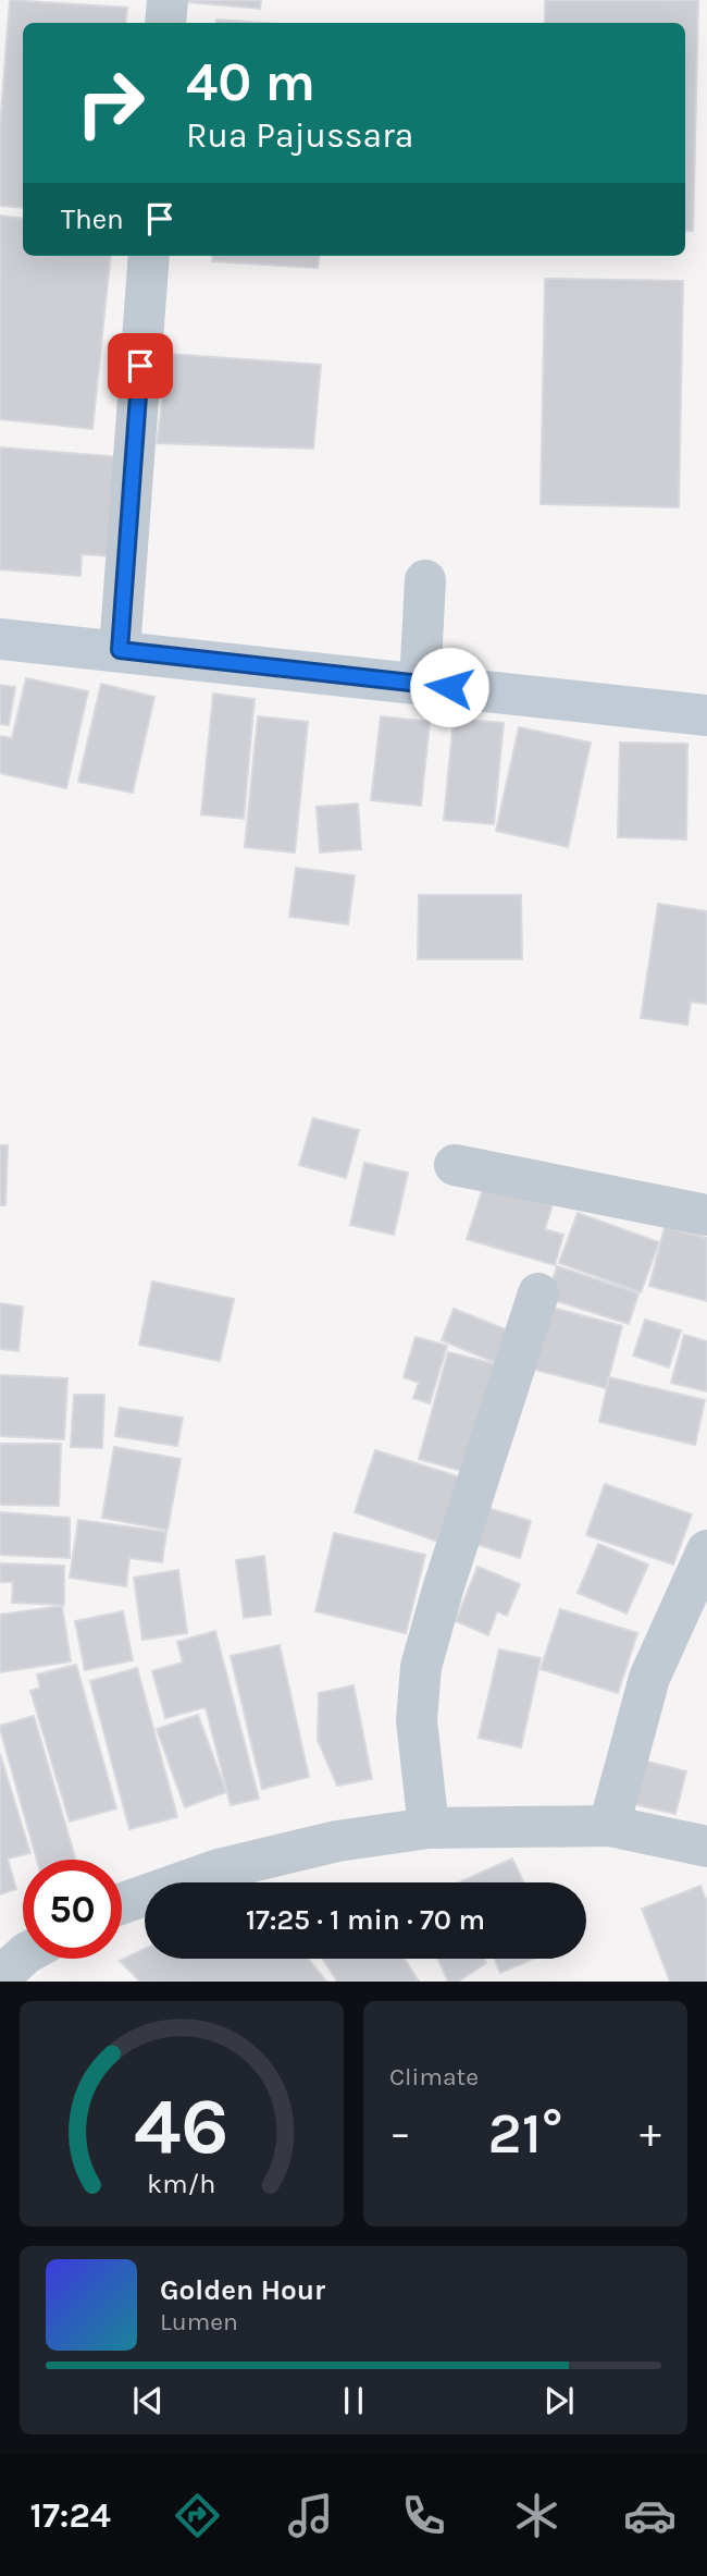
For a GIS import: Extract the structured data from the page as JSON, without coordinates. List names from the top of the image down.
{
  "page": {
    "turn": ["40 m", "Rua Pajussara"],
    "then": "Then",
    "limit": "50",
    "trip": "17:25 · 1 min · 70 m",
    "tile": "Climate",
    "heat": ["−", "21°", "+"],
    "song": ["Golden Hour", "Lumen"],
    "tabs": "17:24",
    "gauge": ["46", "km/h"]
  }
}
